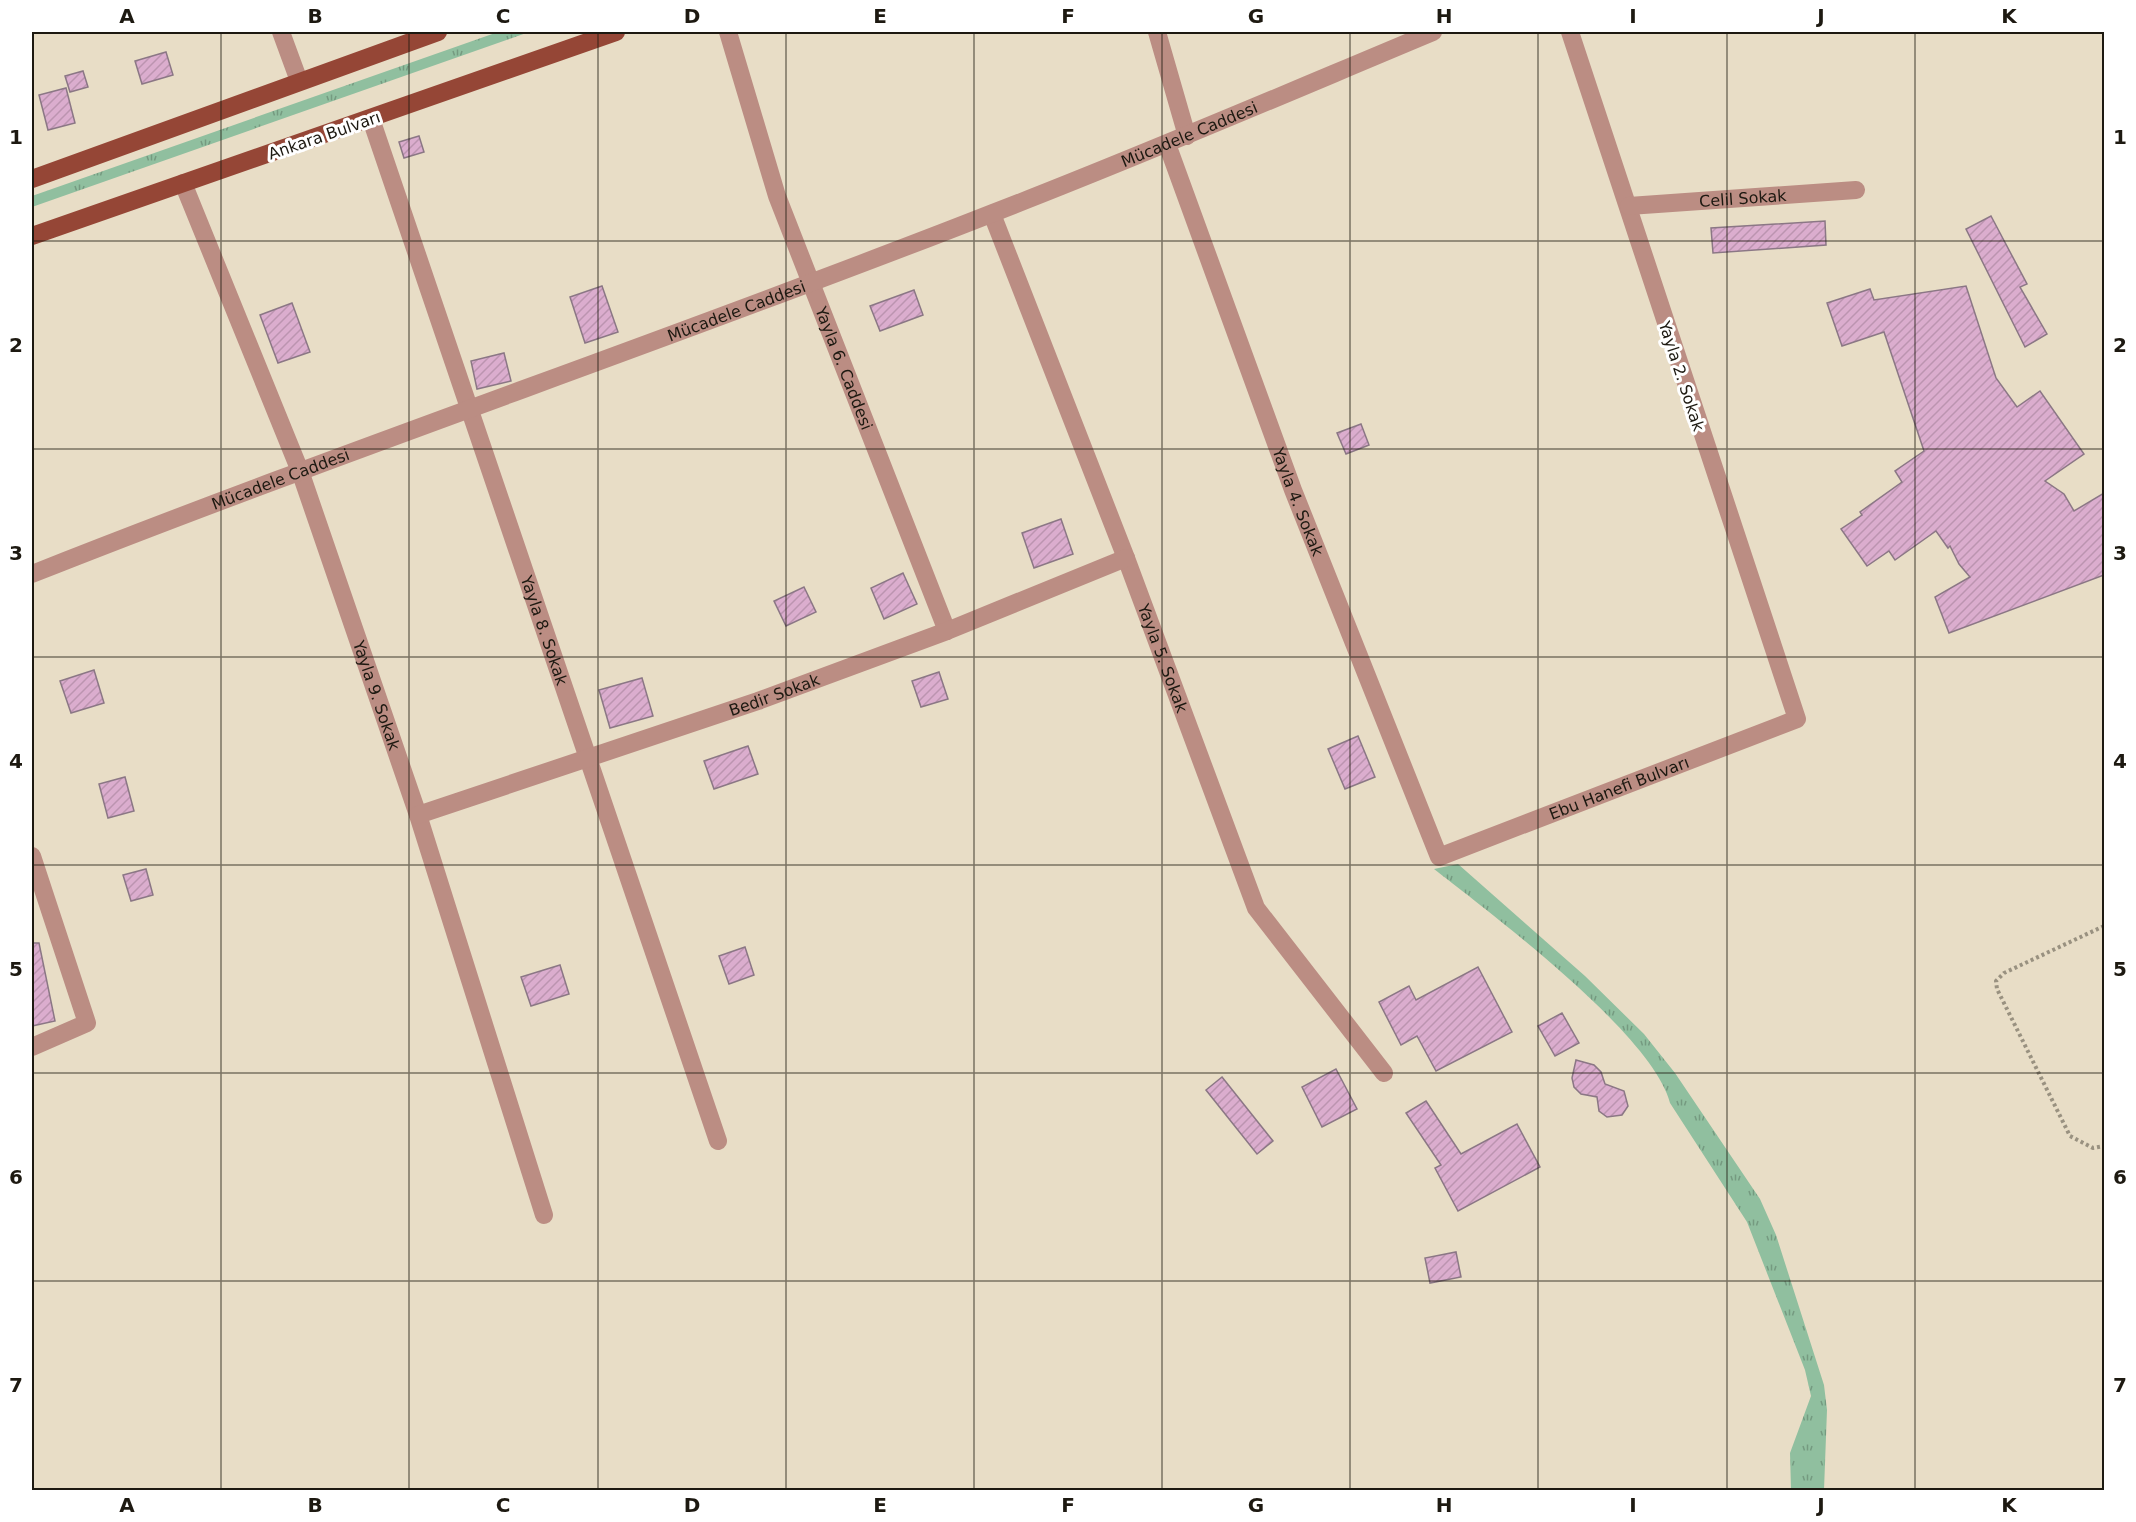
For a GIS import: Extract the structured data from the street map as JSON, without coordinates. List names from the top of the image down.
{
  "streets": {
    "main road": ["Ankara Bulvarı"],
    "street": [
      "Mücadele Caddesi",
      "Celil Sokak",
      "Yayla 6. Caddesi",
      "Yayla 2. Sokak",
      "Yayla 4. Sokak",
      "Yayla 8. Sokak",
      "Yayla 5. Sokak",
      "Yayla 9. Sokak",
      "Bedir Sokak",
      "Ebu Hanefi Bulvarı"
    ]
  },
  "crossings": [
    ["Mücadele Caddesi", "Yayla 6. Caddesi"],
    ["Mücadele Caddesi", "Yayla 4. Sokak"],
    ["Mücadele Caddesi", "Yayla 8. Sokak"],
    ["Mücadele Caddesi", "Yayla 5. Sokak"],
    ["Mücadele Caddesi", "Yayla 9. Sokak"],
    ["Ankara Bulvarı", "Yayla 8. Sokak"],
    ["Ankara Bulvarı", "Yayla 9. Sokak"],
    ["Celil Sokak", "Yayla 2. Sokak"],
    ["Yayla 6. Caddesi", "Bedir Sokak"],
    ["Yayla 2. Sokak", "Ebu Hanefi Bulvarı"],
    ["Yayla 4. Sokak", "Ebu Hanefi Bulvarı"],
    ["Yayla 8. Sokak", "Bedir Sokak"],
    ["Yayla 5. Sokak", "Bedir Sokak"],
    ["Yayla 9. Sokak", "Bedir Sokak"]
  ],
  "grid": {
    "columns": [
      "A",
      "B",
      "C",
      "D",
      "E",
      "F",
      "G",
      "H",
      "I",
      "J",
      "K"
    ],
    "rows": [
      "1",
      "2",
      "3",
      "4",
      "5",
      "6",
      "7"
    ]
  }
}
